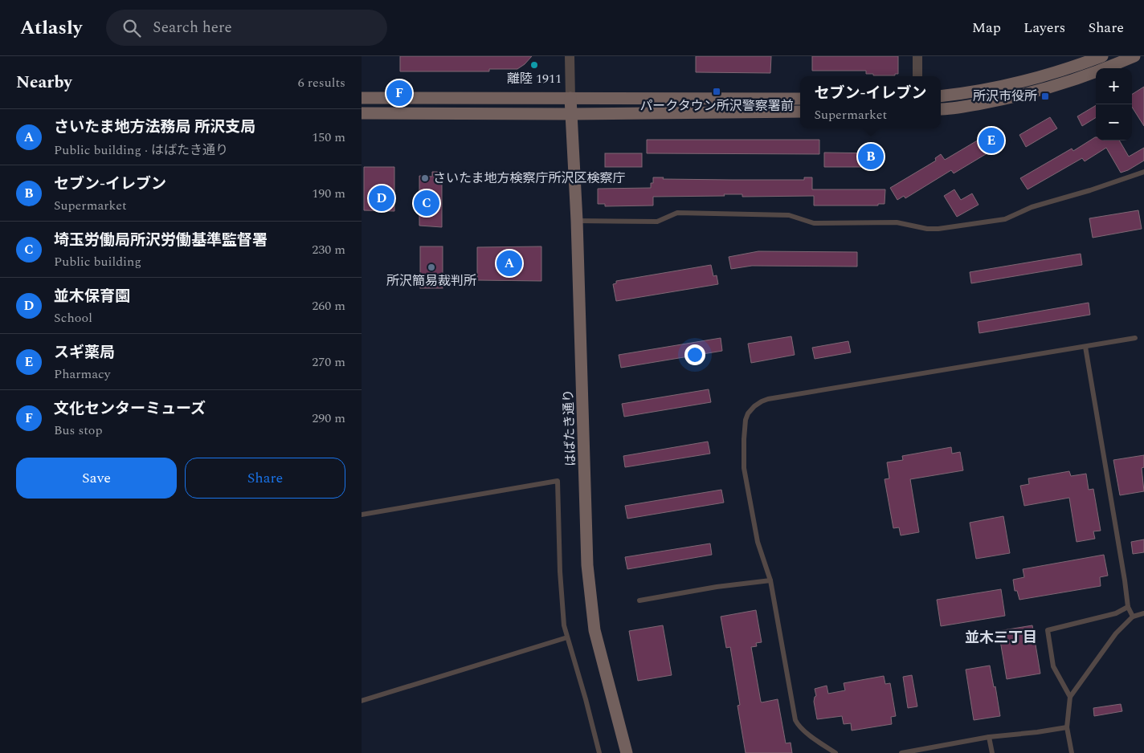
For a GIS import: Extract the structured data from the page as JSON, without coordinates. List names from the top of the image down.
{
  "streets": {
    "street": ["はばたき通り"]
  },
  "districts": ["並木三丁目"],
  "places": {
    "other": ["離陸 1911", "さいたま地方検察庁所沢区検察庁", "所沢簡易裁判所"],
    "transit": ["パークタウン所沢警察署前", "所沢市役所"]
  },
  "page": {
    "header": "Atlasly",
    "search": "Search here",
    "nav": ["Map", "Layers", "Share"],
    "heading": ["Nearby", "6 results"],
    "map_buttons": ["+", "−"],
    "popup": ["セブン-イレブン", "Supermarket"],
    "pins": [
      "F",
      "E",
      "B",
      "D",
      "C",
      "A"
    ],
    "list": [
      {
        "mark": "A",
        "name": "さいたま地方法務局 所沢支局",
        "note": "Public building · はばたき通り",
        "value": "150 m"
      },
      {
        "mark": "B",
        "name": "セブン-イレブン",
        "note": "Supermarket",
        "value": "190 m"
      },
      {
        "mark": "C",
        "name": "埼玉労働局所沢労働基準監督署",
        "note": "Public building",
        "value": "230 m"
      },
      {
        "mark": "D",
        "name": "並木保育園",
        "note": "School",
        "value": "260 m"
      },
      {
        "mark": "E",
        "name": "スギ薬局",
        "note": "Pharmacy",
        "value": "270 m"
      },
      {
        "mark": "F",
        "name": "文化センターミューズ",
        "note": "Bus stop",
        "value": "290 m"
      }
    ],
    "buttons": ["Save", "Share"]
  }
}
